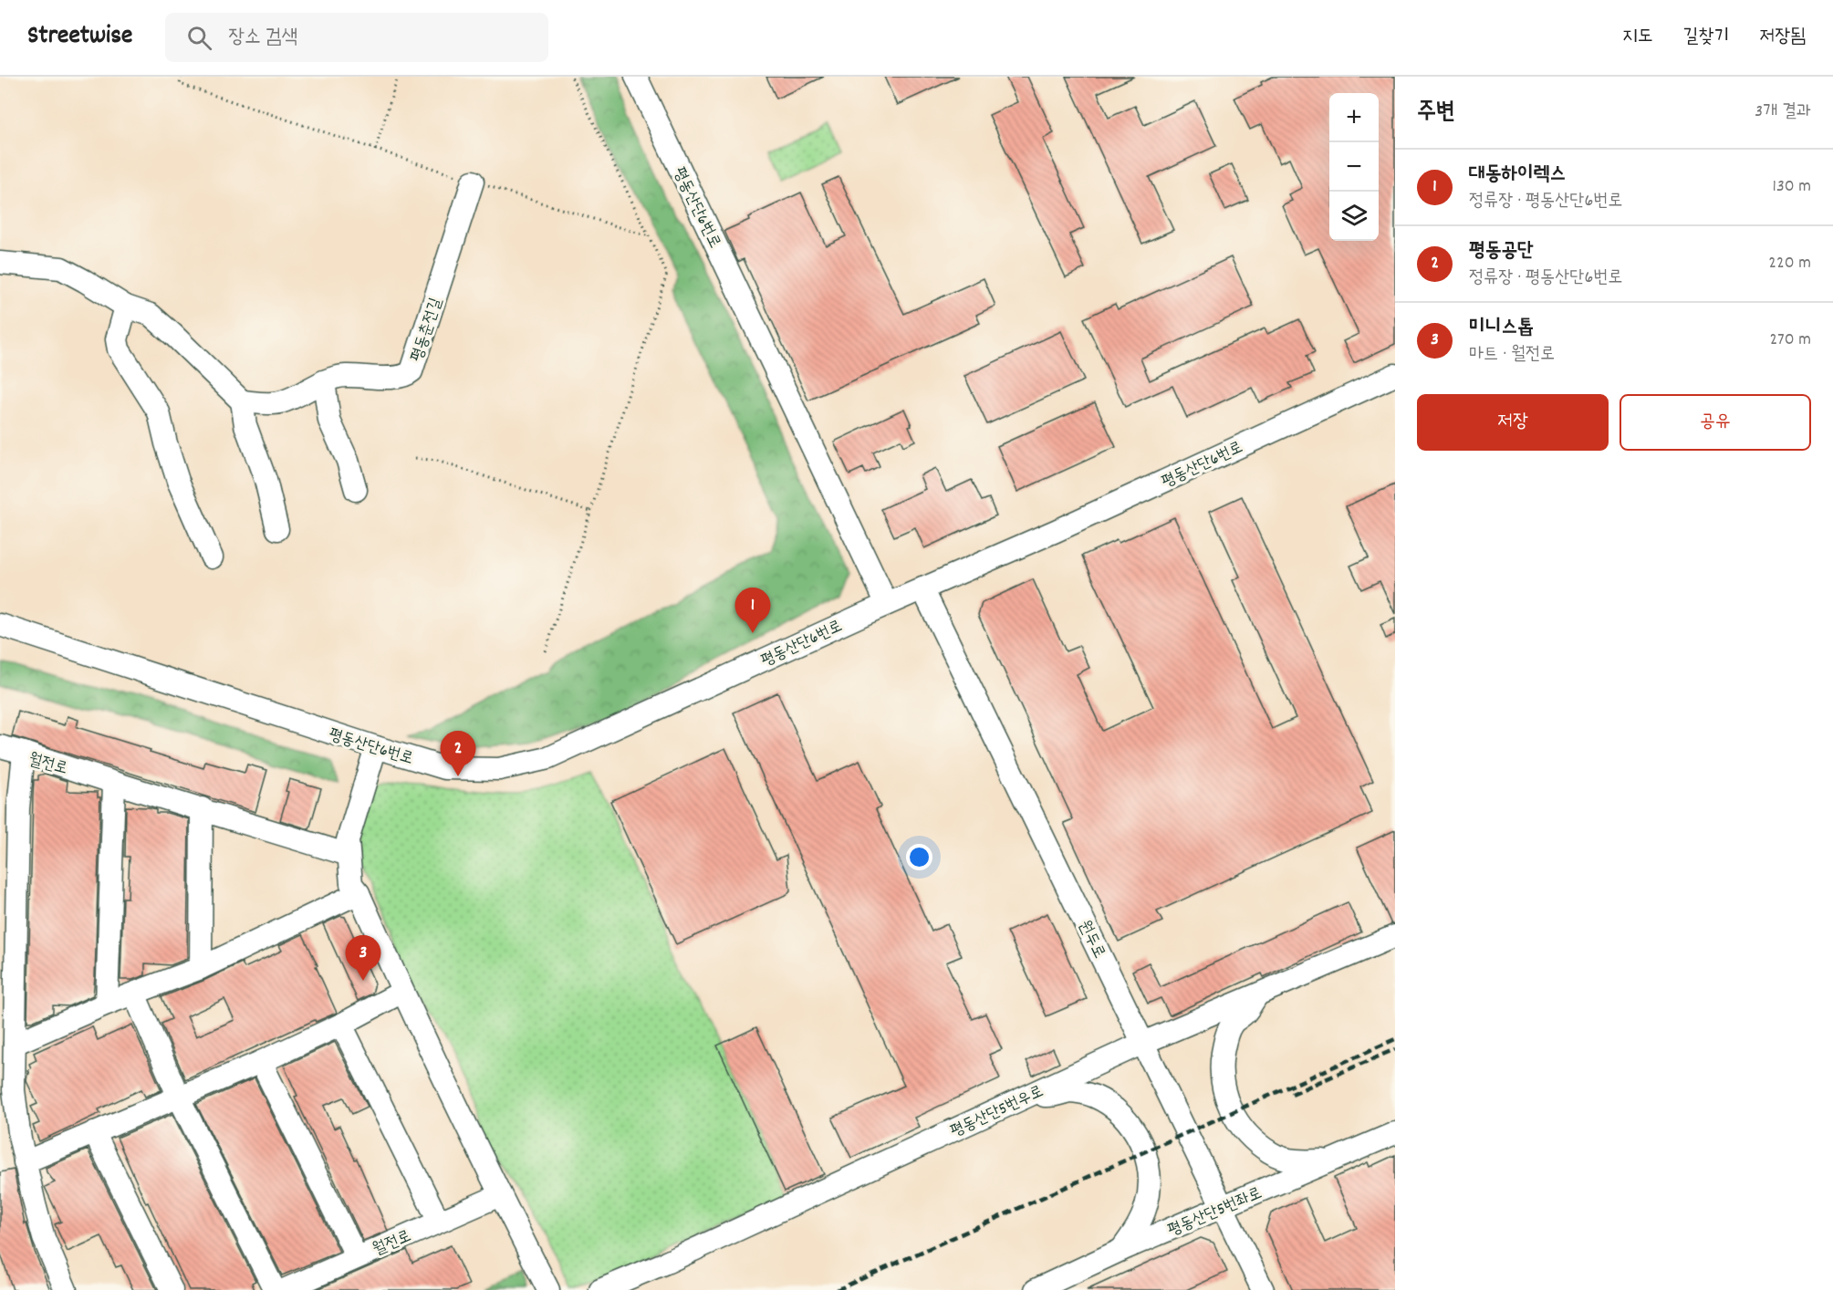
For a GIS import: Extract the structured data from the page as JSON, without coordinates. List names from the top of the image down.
{
  "streets": {
    "street": [
      "평동산단6번로",
      "평동춘전길",
      "월전로",
      "원두로",
      "평동산단5번우로",
      "평동산단5번좌로"
    ]
  },
  "crossings": [
    ["평동산단6번로", "원두로"],
    ["원두로", "평동산단5번우로"],
    ["원두로", "평동산단5번좌로"]
  ],
  "page": {
    "header": "Streetwise",
    "search": "장소 검색",
    "nav": ["지도", "길찾기", "저장됨"],
    "heading": ["주변", "3개 결과"],
    "map_buttons": ["+", "−"],
    "list": [
      {
        "mark": "1",
        "name": "대동하이렉스",
        "note": "정류장 · 평동산단6번로",
        "value": "130 m"
      },
      {
        "mark": "2",
        "name": "평동공단",
        "note": "정류장 · 평동산단6번로",
        "value": "220 m"
      },
      {
        "mark": "3",
        "name": "미니스톱",
        "note": "마트 · 월전로",
        "value": "270 m"
      }
    ],
    "buttons": ["저장", "공유"],
    "pins": ["1", "2", "3"]
  }
}
